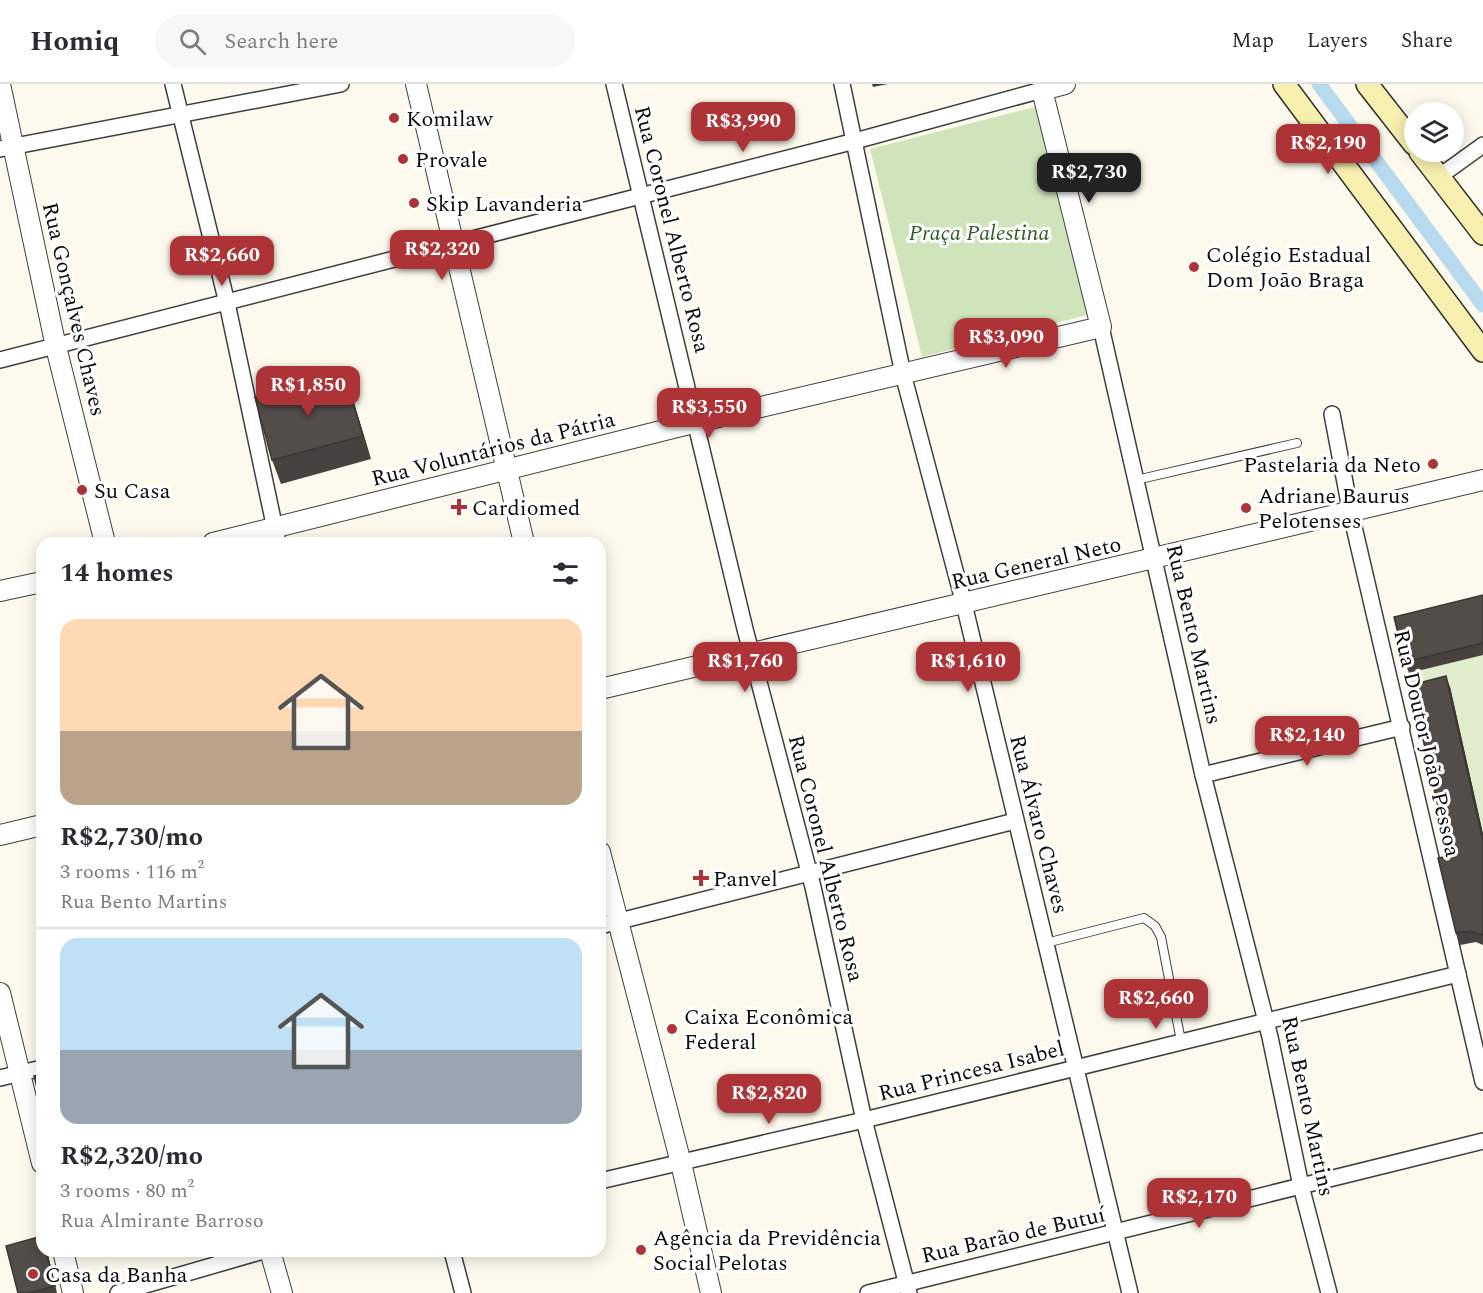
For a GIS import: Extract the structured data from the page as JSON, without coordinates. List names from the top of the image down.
{
  "streets": {
    "street": [
      "Rua Coronel Alberto Rosa",
      "Rua Gonçalves Chaves",
      "Rua Voluntários da Pátria",
      "Rua General Neto",
      "Rua Bento Martins",
      "Rua Doutor João Pessoa",
      "Rua Álvaro Chaves",
      "Rua Princesa Isabel",
      "Rua Barão de Butuí"
    ]
  },
  "crossings": [
    ["Rua Coronel Alberto Rosa", "Rua Voluntários da Pátria"],
    ["Rua Coronel Alberto Rosa", "Rua General Neto"],
    ["Rua Coronel Alberto Rosa", "Rua Princesa Isabel"],
    ["Rua Coronel Alberto Rosa", "Rua Barão de Butuí"],
    ["Rua Voluntários da Pátria", "Rua Bento Martins"],
    ["Rua Voluntários da Pátria", "Rua Álvaro Chaves"],
    ["Rua General Neto", "Rua Bento Martins"],
    ["Rua General Neto", "Rua Doutor João Pessoa"],
    ["Rua General Neto", "Rua Álvaro Chaves"],
    ["Rua Bento Martins", "Rua Princesa Isabel"],
    ["Rua Bento Martins", "Rua Barão de Butuí"],
    ["Rua Doutor João Pessoa", "Rua Princesa Isabel"],
    ["Rua Álvaro Chaves", "Rua Princesa Isabel"],
    ["Rua Álvaro Chaves", "Rua Barão de Butuí"]
  ],
  "parks": ["Praça Palestina"],
  "places": {
    "other": [
      "Komilaw",
      "Provale",
      "Skip Lavanderia",
      "Colégio Estadual Dom João Braga",
      "Pastelaria da Neto",
      "Su Casa",
      "Adriane Baurus Pelotenses",
      "Caixa Econômica Federal",
      "Agência da Previdência Social Pelotas",
      "Casa da Banha"
    ],
    "health": ["Cardiomed", "Panvel"]
  },
  "page": {
    "header": "Homiq",
    "search": "Search here",
    "nav": ["Map", "Layers", "Share"],
    "price": [
      "R$3,990",
      "R$2,190",
      "R$2,730",
      "R$2,320",
      "R$2,660",
      "R$3,090",
      "R$1,850",
      "R$3,550",
      "R$1,760",
      "R$1,610",
      "R$2,140",
      "R$2,660",
      "R$2,820",
      "R$2,170"
    ],
    "heading": "14 homes",
    "list": [
      {
        "name": "R$2,730/mo",
        "note": "3 rooms · 116 m² · Rua Bento Martins"
      },
      {
        "name": "R$2,320/mo",
        "note": "3 rooms · 80 m² · Rua Almirante Barroso"
      }
    ]
  }
}
